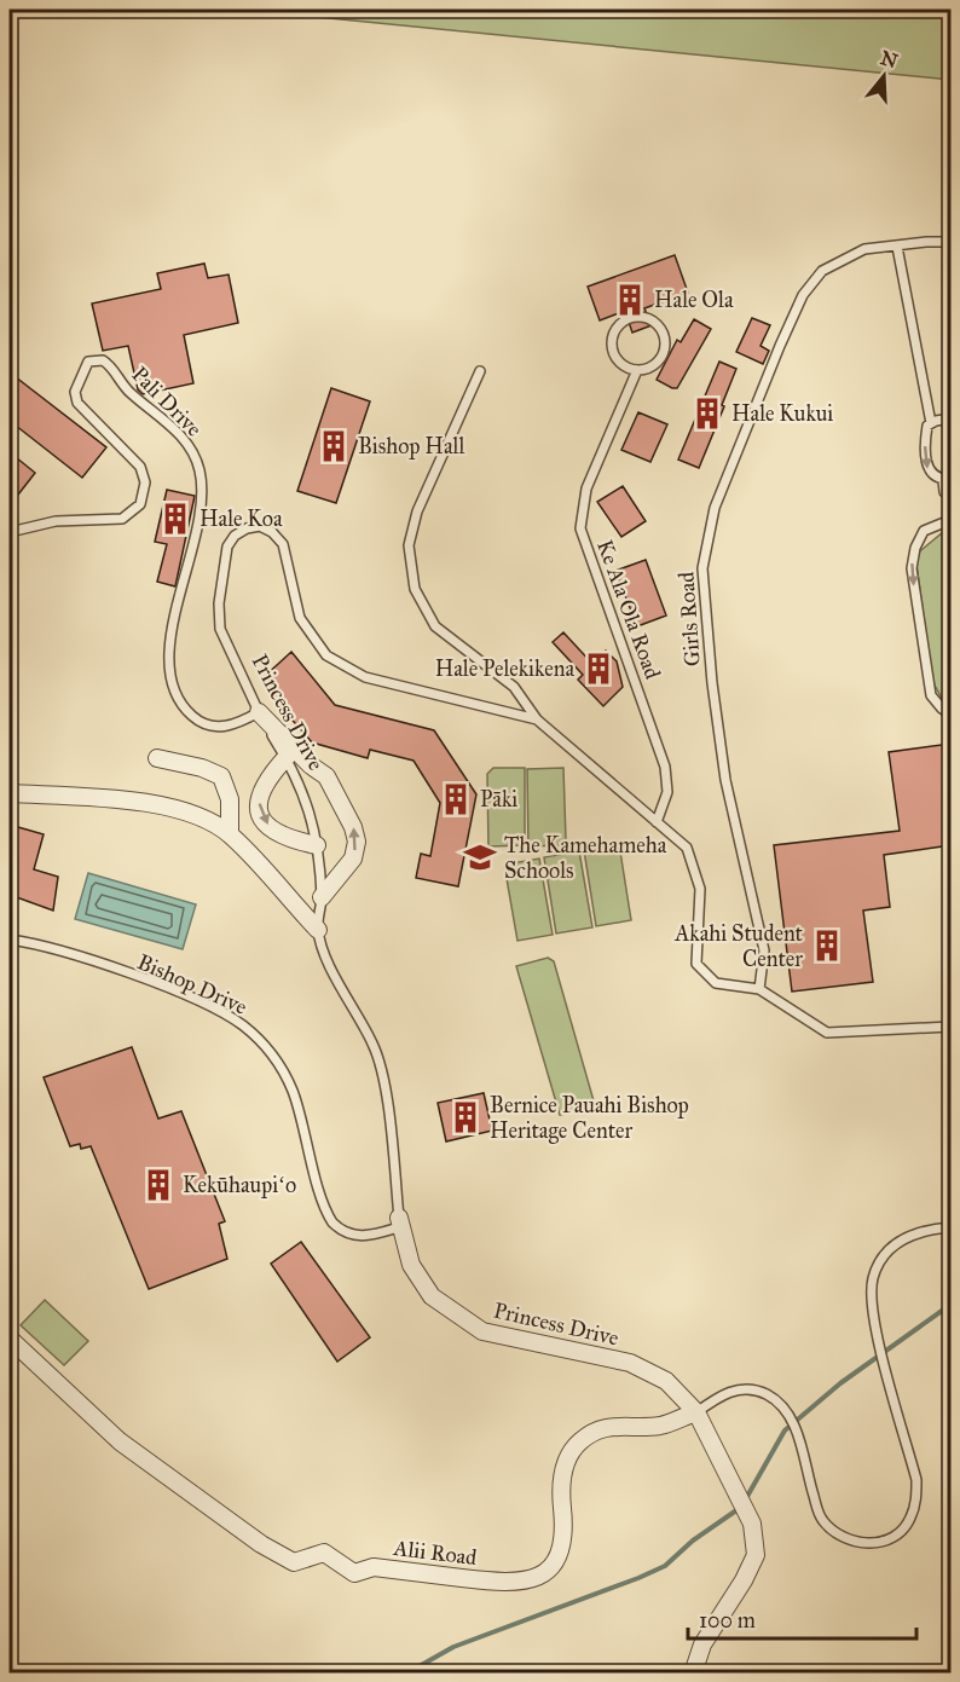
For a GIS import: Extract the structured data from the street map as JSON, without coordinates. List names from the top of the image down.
{
  "streets": {
    "street": ["Princess Drive", "Alii Road"],
    "lane": [
      "Pali Drive",
      "Ke Ala Ola Road",
      "Girls Road",
      "Bishop Drive"
    ]
  },
  "crossings": [
    ["Pali Drive", "Princess Drive"],
    ["Ke Ala Ola Road", "Princess Drive"],
    ["Girls Road", "Princess Drive"],
    ["Princess Drive", "Bishop Drive"],
    ["Princess Drive", "Alii Road"]
  ],
  "places": {
    "building": [
      "Hale Ola",
      "Hale Kukui",
      "Bishop Hall",
      "Hale Koa",
      "Hale Pelekikena",
      "Pāki",
      "Akahi Student Center",
      "Bernice Pauahi Bishop Heritage Center",
      "Kekūhaupiʻo"
    ],
    "school or university": ["The Kamehameha Schools"]
  },
  "scale_bar": "100 m",
  "north": "top"
}
